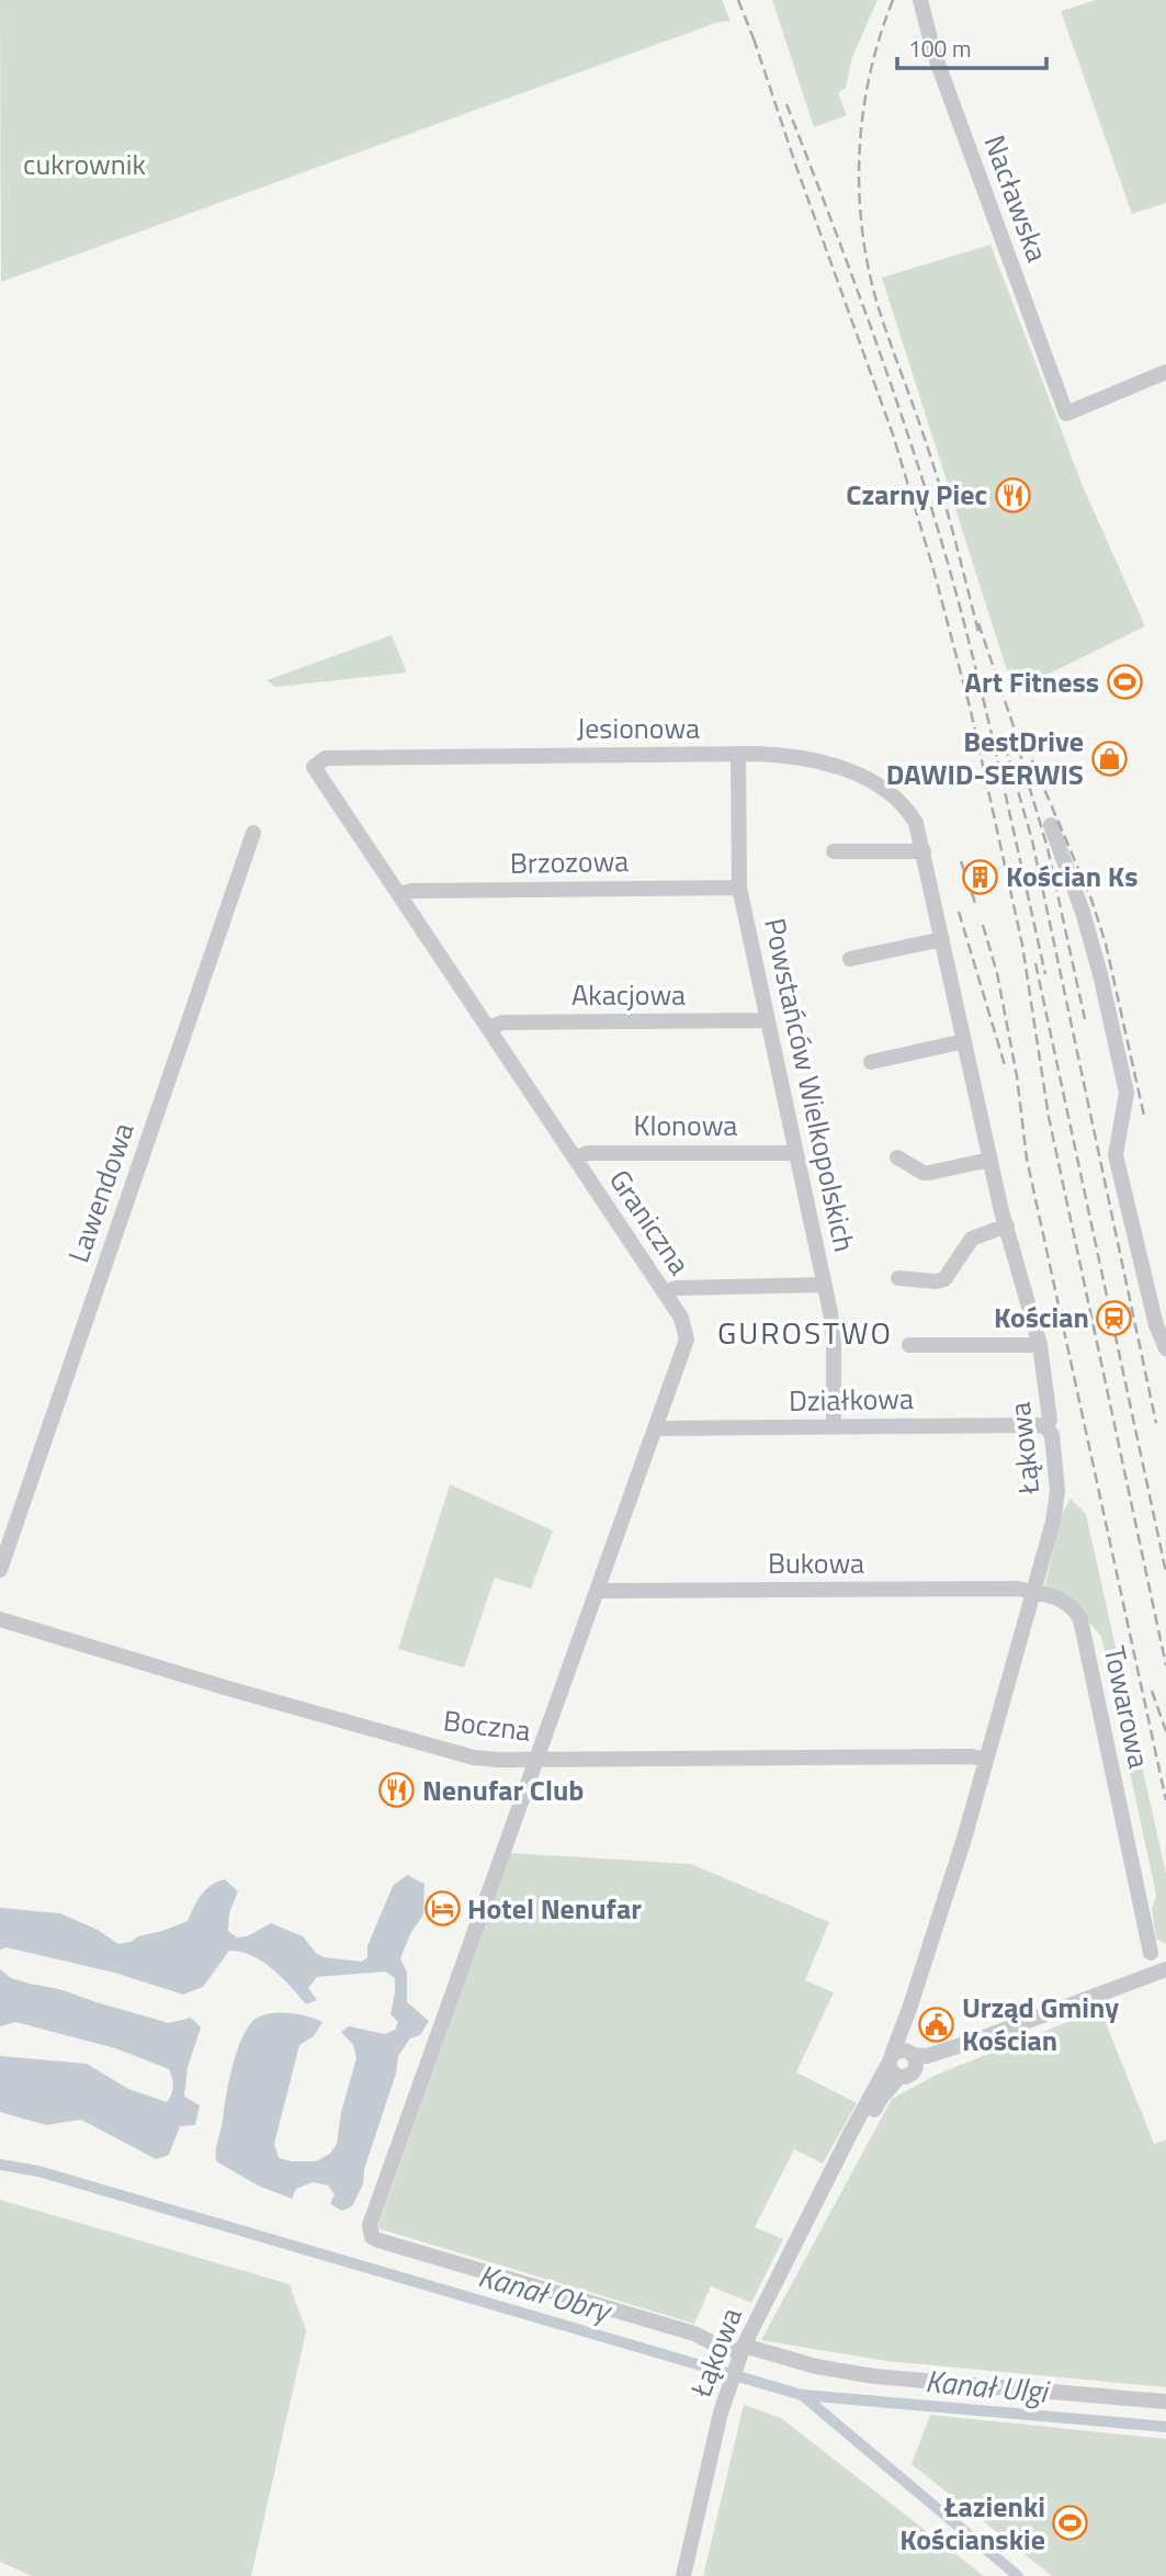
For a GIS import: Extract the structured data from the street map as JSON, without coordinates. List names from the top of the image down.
{
  "streets": {
    "street": [
      "Nacławska",
      "Jesionowa",
      "Brzozowa",
      "Akacjowa",
      "Powstańców Wielkopolskich",
      "Klonowa",
      "Lawendowa",
      "Graniczna",
      "Działkowa",
      "Łąkowa",
      "Bukowa",
      "Towarowa",
      "Boczna"
    ]
  },
  "crossings": [
    ["Jesionowa", "Powstańców Wielkopolskich"],
    ["Jesionowa", "Graniczna"],
    ["Jesionowa", "Łąkowa"],
    ["Brzozowa", "Powstańców Wielkopolskich"],
    ["Brzozowa", "Graniczna"],
    ["Akacjowa", "Powstańców Wielkopolskich"],
    ["Akacjowa", "Graniczna"],
    ["Powstańców Wielkopolskich", "Klonowa"],
    ["Powstańców Wielkopolskich", "Działkowa"],
    ["Klonowa", "Graniczna"],
    ["Graniczna", "Działkowa"],
    ["Graniczna", "Łąkowa"],
    ["Graniczna", "Bukowa"],
    ["Graniczna", "Boczna"],
    ["Działkowa", "Łąkowa"],
    ["Łąkowa", "Bukowa"],
    ["Łąkowa", "Towarowa"],
    ["Łąkowa", "Boczna"],
    ["Bukowa", "Towarowa"]
  ],
  "districts": ["GUROSTWO"],
  "water": ["Kanał Obry", "Kanał Ulgi"],
  "parks": ["cukrownik"],
  "places": {
    "restaurant": ["Czarny Piec", "Nenufar Club"],
    "sports": ["Art Fitness", "Łazienki Kościanskie"],
    "shop": ["BestDrive DAWID-SERWIS"],
    "building": ["Kościan Ks"],
    "station": ["Kościan"],
    "hotel": ["Hotel Nenufar"],
    "public building": ["Urząd Gminy Kościan"]
  },
  "scale_bar": "100 m"
}
